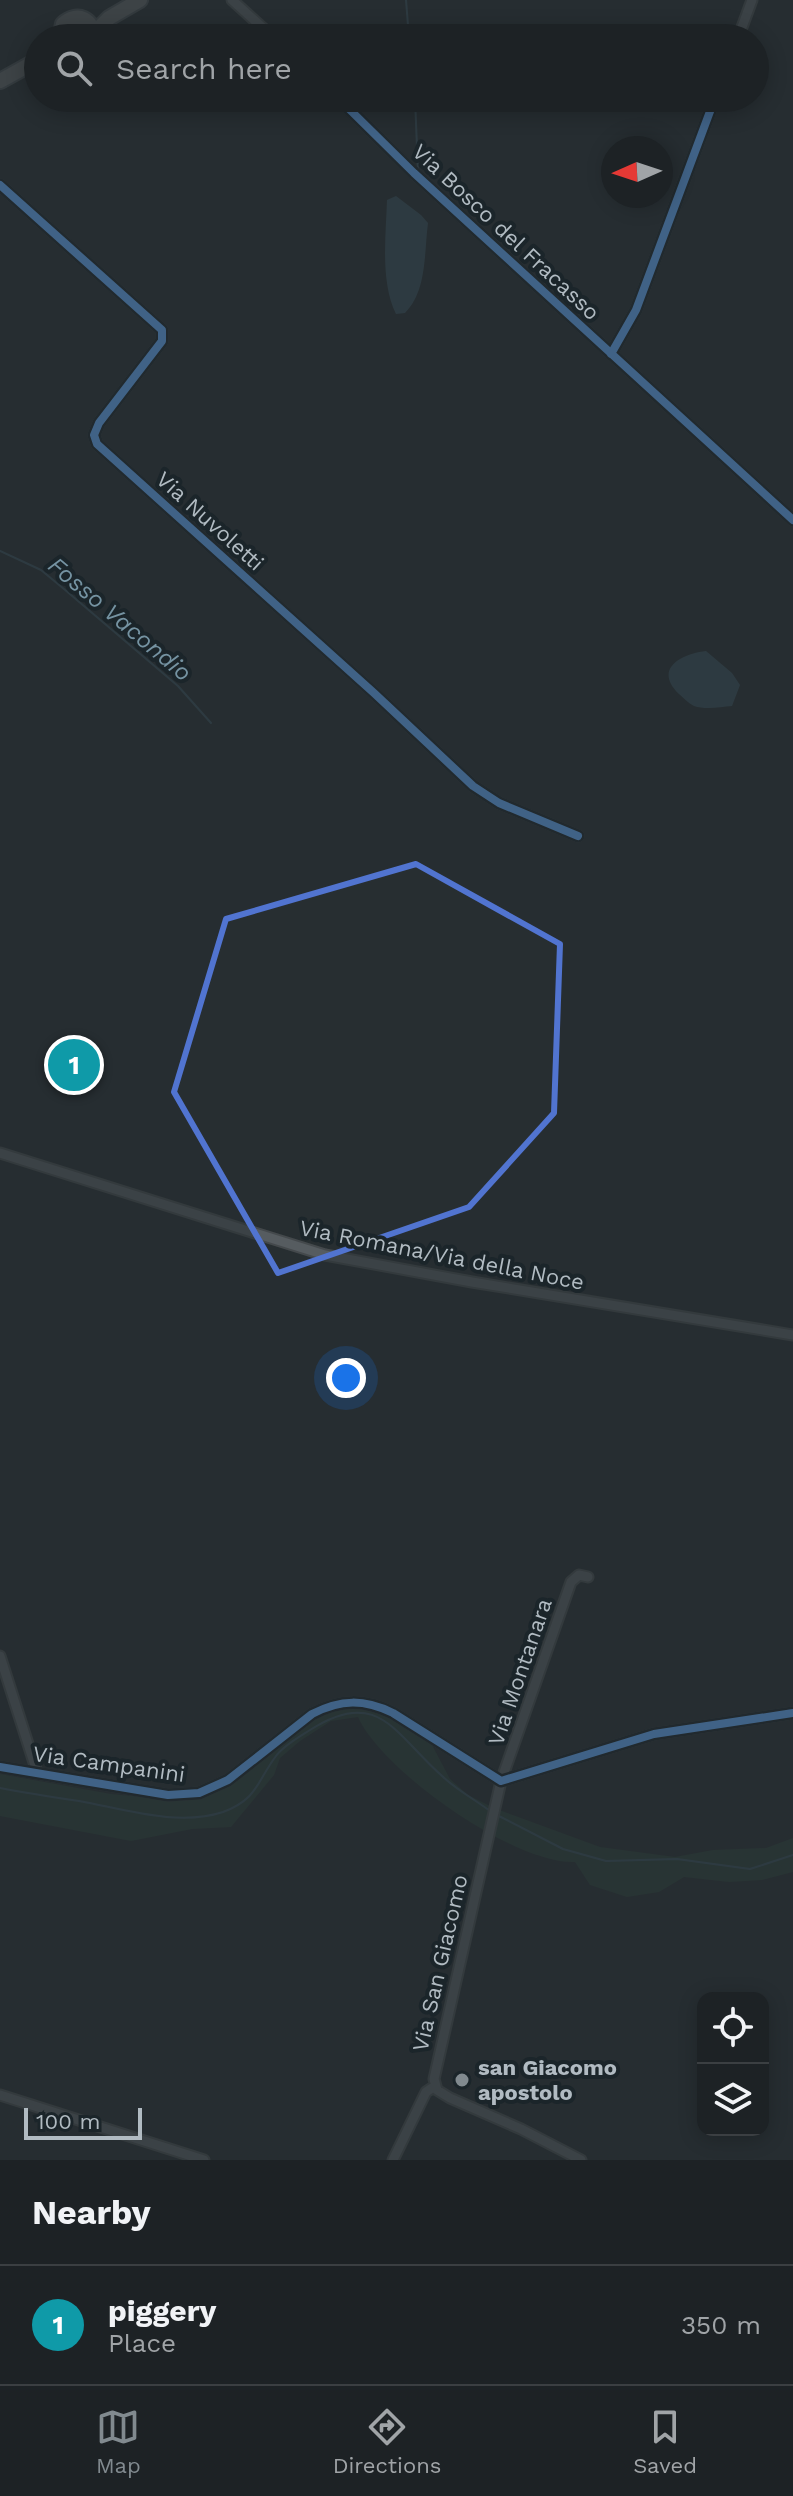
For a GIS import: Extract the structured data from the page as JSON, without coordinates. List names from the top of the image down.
{
  "streets": {
    "street": [
      "Via Bosco del Fracasso",
      "Via Nuvoletti",
      "Via Romana/Via della Noce",
      "Via Montanara",
      "Via Campanini",
      "Via San Giacomo"
    ]
  },
  "crossings": [
    ["Via Montanara", "Via Campanini"],
    ["Via Montanara", "Via San Giacomo"],
    ["Via Campanini", "Via San Giacomo"]
  ],
  "water": ["Fosso Vacondio"],
  "places": ["san Giacomo apostolo"],
  "scale_bar": "100 m",
  "north": "left",
  "page": {
    "search": "Search here",
    "pins": "1",
    "scale": "100 m",
    "heading": "Nearby",
    "list": [
      {
        "mark": "1",
        "name": "piggery",
        "note": "Place",
        "value": "350 m"
      }
    ],
    "nav": ["Map", "Directions", "Saved"]
  }
}
